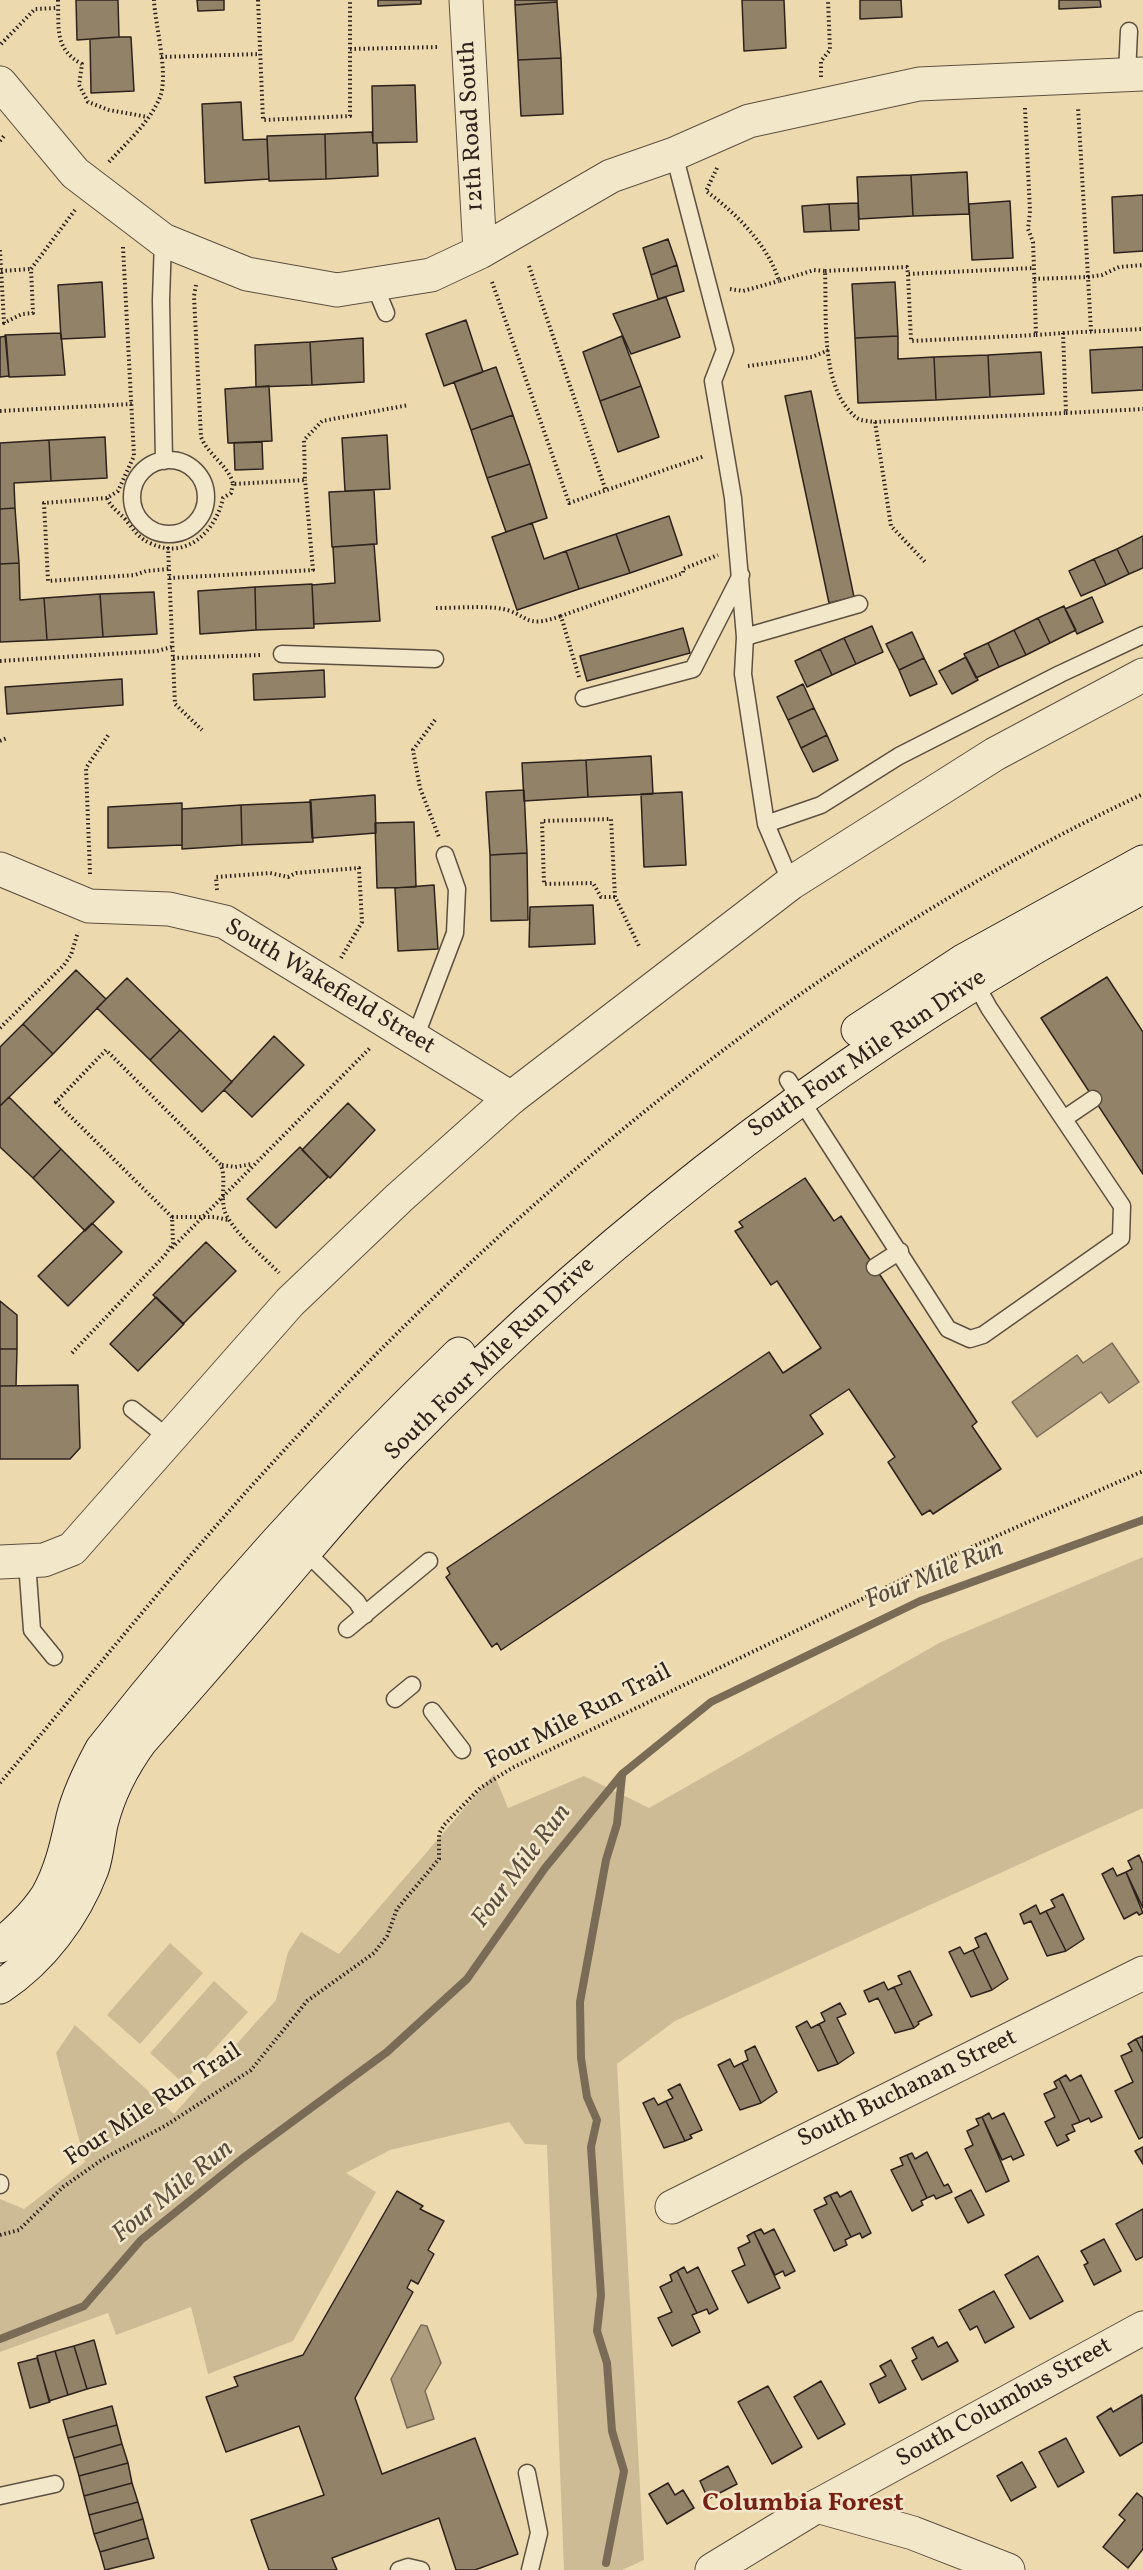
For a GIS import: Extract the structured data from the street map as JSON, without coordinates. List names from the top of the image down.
{
  "streets": {
    "street": [
      "12th Road South",
      "South Wakefield Street",
      "South Four Mile Run Drive",
      "South Buchanan Street",
      "South Columbus Street"
    ],
    "path": ["Four Mile Run Trail"]
  },
  "districts": ["Columbia Forest"],
  "water": ["Four Mile Run"]
}
